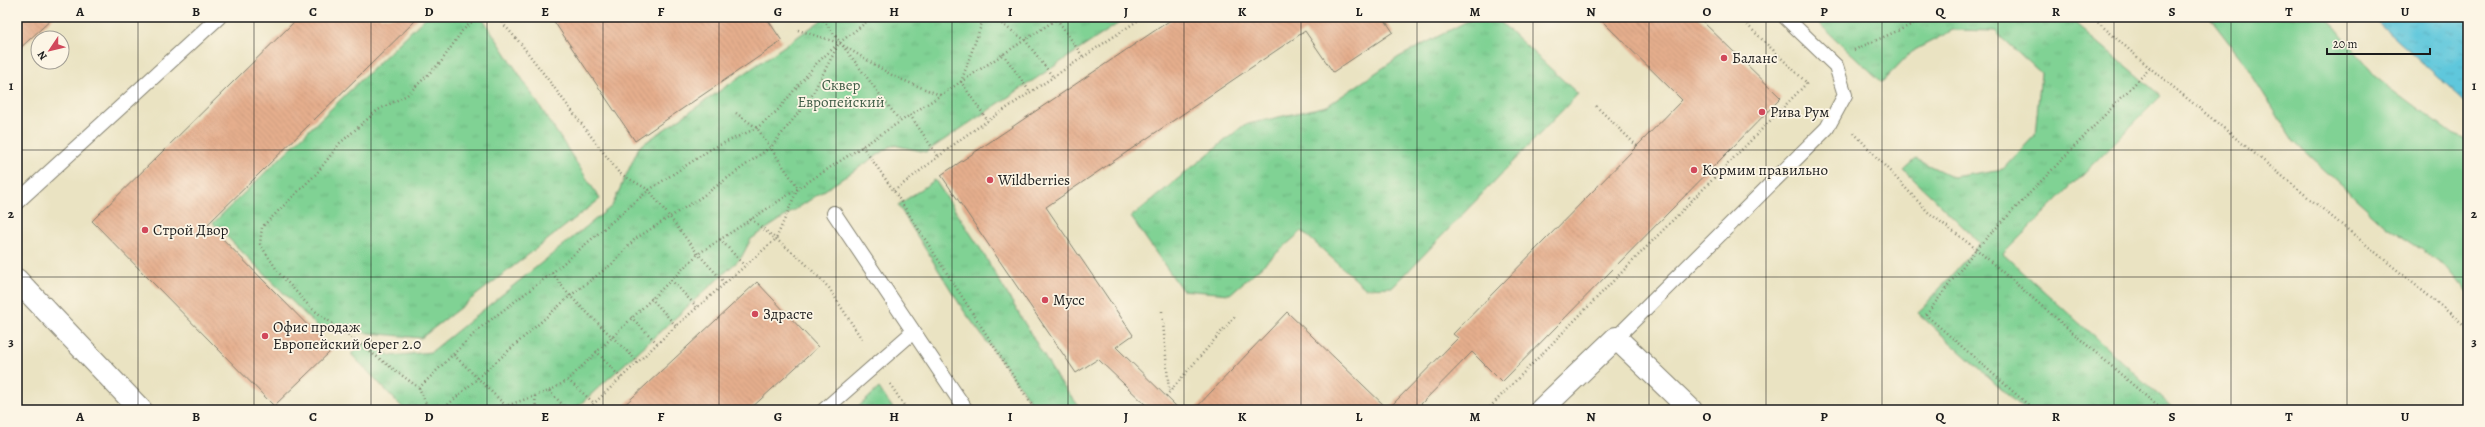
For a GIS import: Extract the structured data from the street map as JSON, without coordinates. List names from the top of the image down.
{
  "parks": ["Сквер Европейский"],
  "places": [
    "Баланс",
    "Рива Рум",
    "Кормим правильно",
    "Wildberries",
    "Строй Двор",
    "Мусс",
    "Здрасте",
    "Офис продаж Европейский берег 2.0"
  ],
  "scale_bar": "20 m",
  "north": "bottom left",
  "grid": {
    "columns": [
      "A",
      "B",
      "C",
      "D",
      "E",
      "F",
      "G",
      "H",
      "I",
      "J",
      "K",
      "L",
      "M",
      "N",
      "O",
      "P",
      "Q",
      "R",
      "S",
      "T",
      "U"
    ],
    "rows": ["1", "2", "3"]
  }
}
